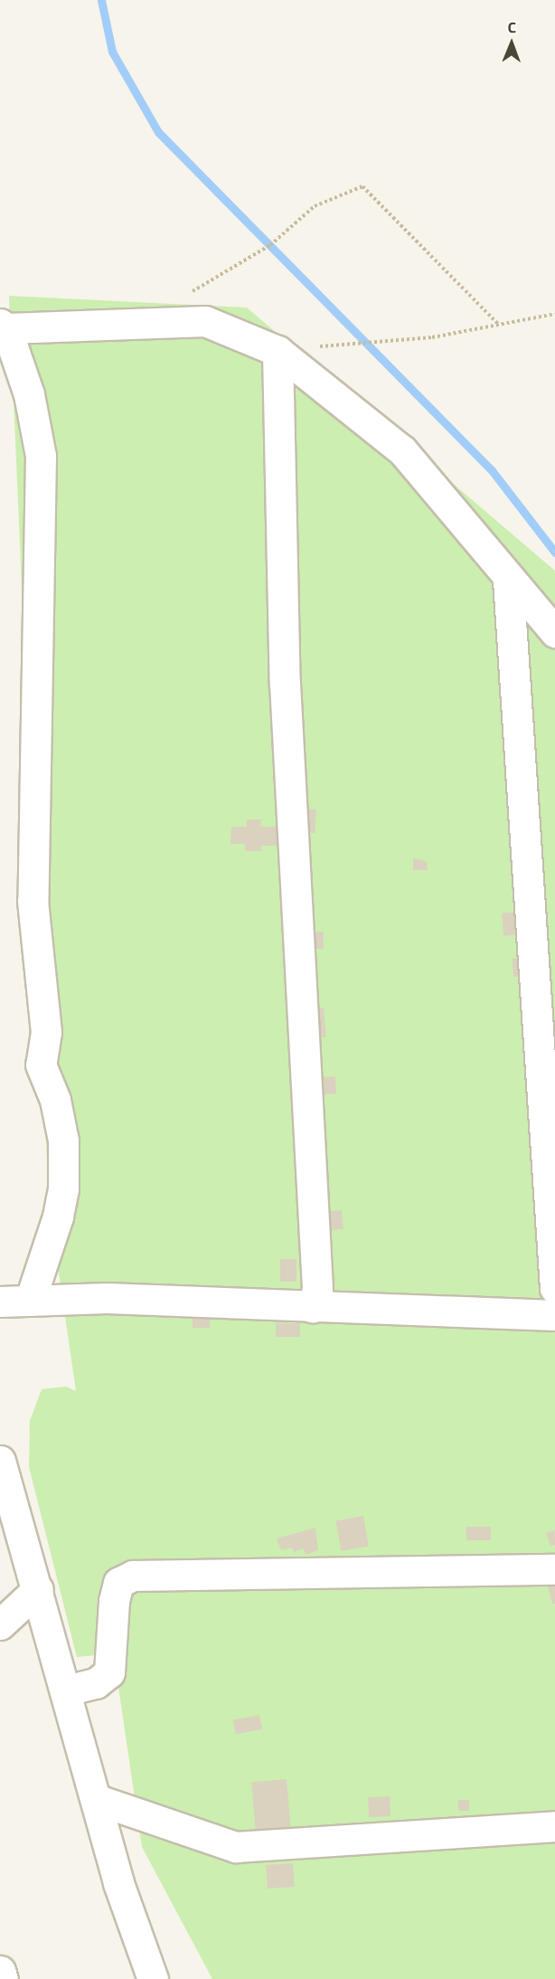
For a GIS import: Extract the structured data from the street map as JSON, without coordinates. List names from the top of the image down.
{
  "north": "top"
}
